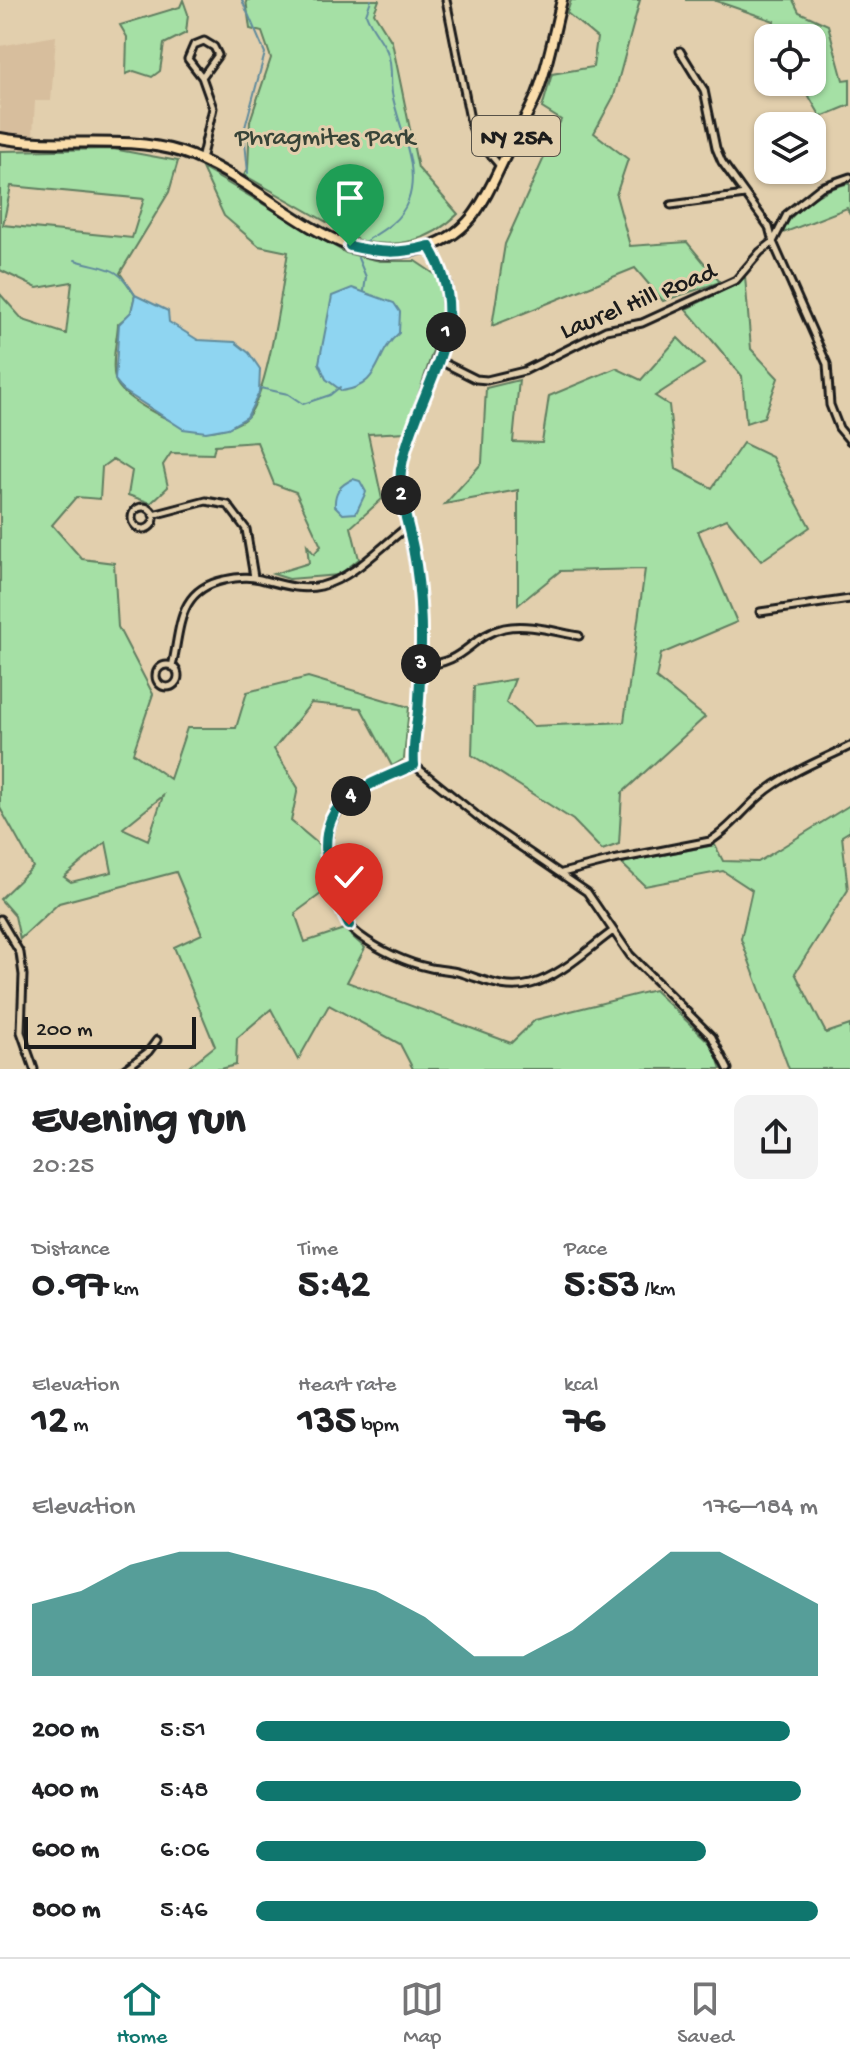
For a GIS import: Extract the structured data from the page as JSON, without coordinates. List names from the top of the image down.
{
  "streets": {
    "main road": ["NY 25A"],
    "street": ["Laurel Hill Road"]
  },
  "parks": ["Phragmites Park"],
  "scale_bar": "200 m",
  "page": {
    "pins": [
      "1",
      "2",
      "3",
      "4"
    ],
    "scale": "200 m",
    "heading": ["Evening run", "20:25"],
    "stats": [
      ["Distance", "0.97 km"],
      ["Time", "5:42"],
      ["Pace", "5:53 /km"],
      ["Elevation", "12 m"],
      ["Heart rate", "135 bpm"],
      ["kcal", "76"]
    ],
    "chart": ["Elevation", "176–184 m"],
    "list": [
      {
        "name": "200 m",
        "note": "5:51"
      },
      {
        "name": "400 m",
        "note": "5:48"
      },
      {
        "name": "600 m",
        "note": "6:06"
      },
      {
        "name": "800 m",
        "note": "5:46"
      }
    ],
    "tabs": ["Home", "Map", "Saved"]
  }
}
